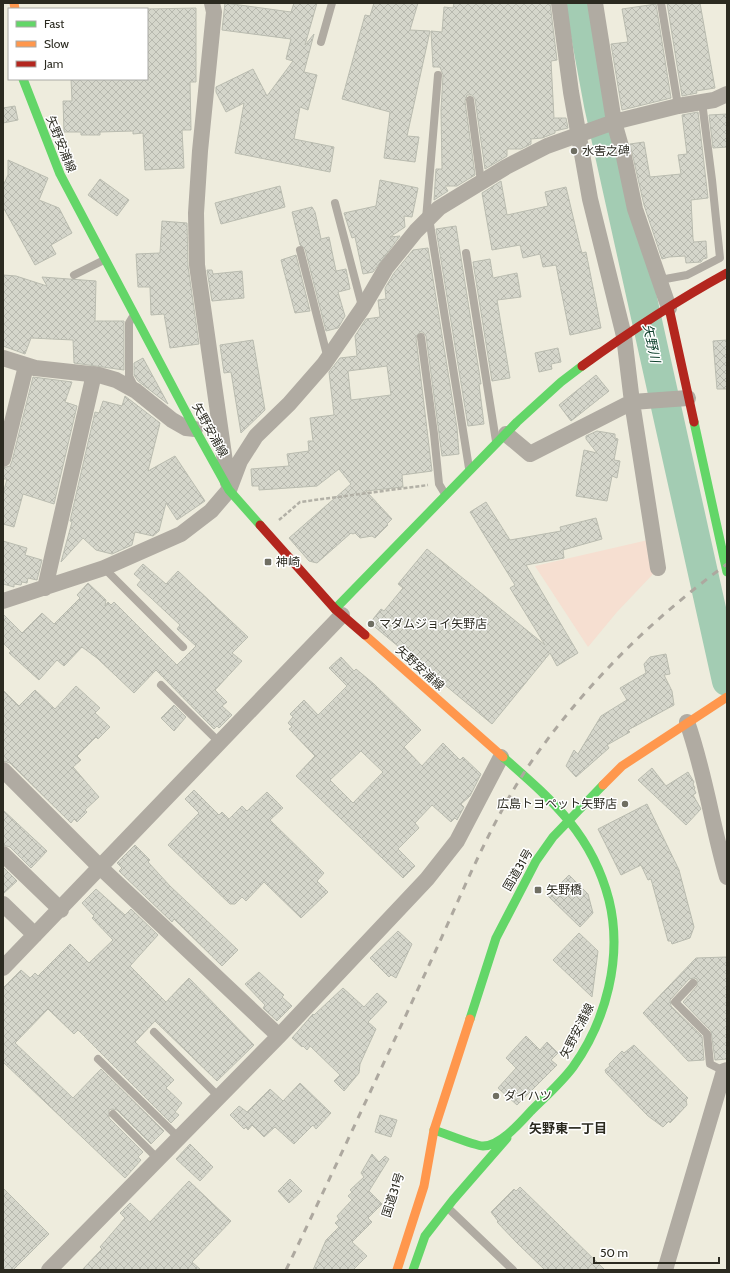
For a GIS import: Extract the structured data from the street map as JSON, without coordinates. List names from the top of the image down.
{
  "streets": {
    "main road": ["矢野安浦線", "国道31号"]
  },
  "crossings": [
    ["矢野安浦線", "国道31号"]
  ],
  "districts": ["矢野東一丁目"],
  "water": ["矢野川"],
  "places": {
    "other": [
      "水害之碑",
      "マダムジョイ矢野店",
      "広島トヨペット矢野店",
      "ダイハツ"
    ],
    "transit": ["神崎", "矢野橋"]
  },
  "legend": ["Fast", "Slow", "Jam"],
  "scale_bar": "50 m"
}
